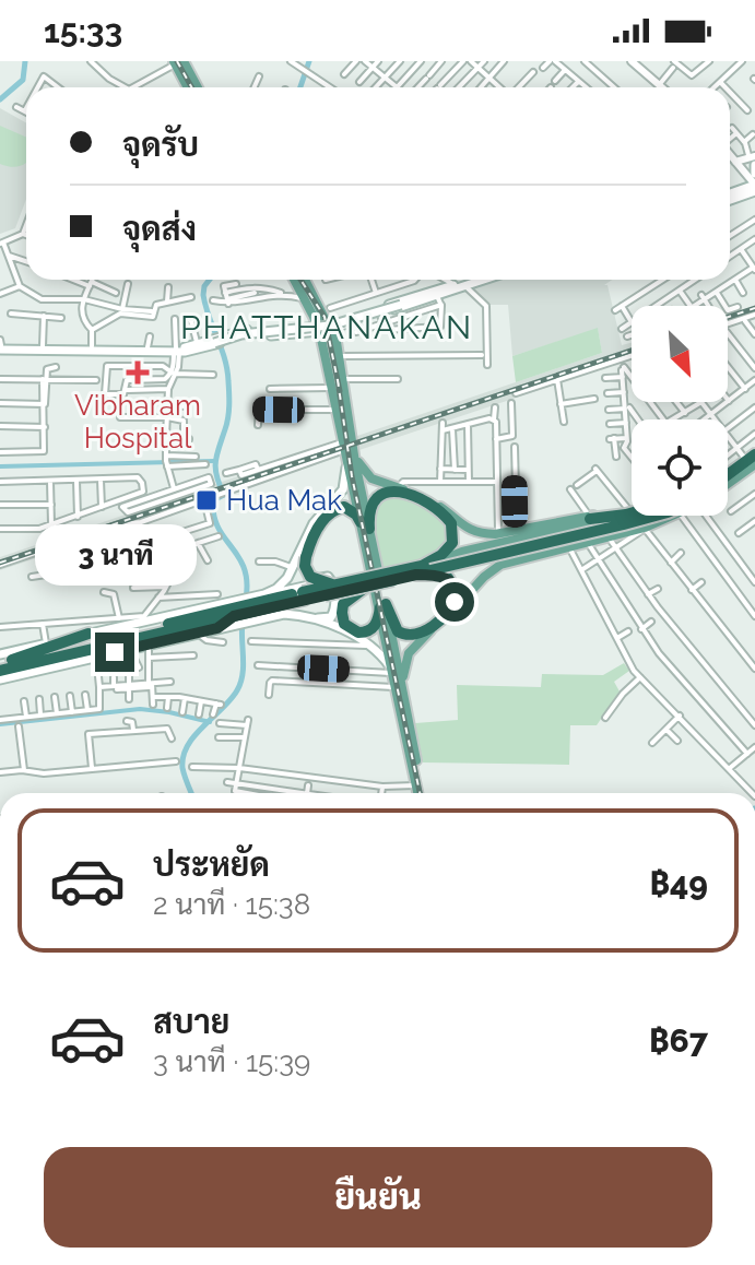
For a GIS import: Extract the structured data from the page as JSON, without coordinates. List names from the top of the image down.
{
  "districts": ["PHATTHANAKAN"],
  "places": {
    "health": ["Vibharam Hospital"],
    "transit": ["Hua Mak"]
  },
  "north": "bottom right",
  "page": {
    "status": "15:33",
    "banner": ["จุดรับ", "จุดส่ง"],
    "bubble": "3 นาที",
    "list": [
      {
        "name": "ประหยัด",
        "note": "2 นาที · 15:38",
        "value": "฿49"
      },
      {
        "name": "สบาย",
        "note": "3 นาที · 15:39",
        "value": "฿67"
      }
    ],
    "buttons": "ยืนยัน"
  }
}
